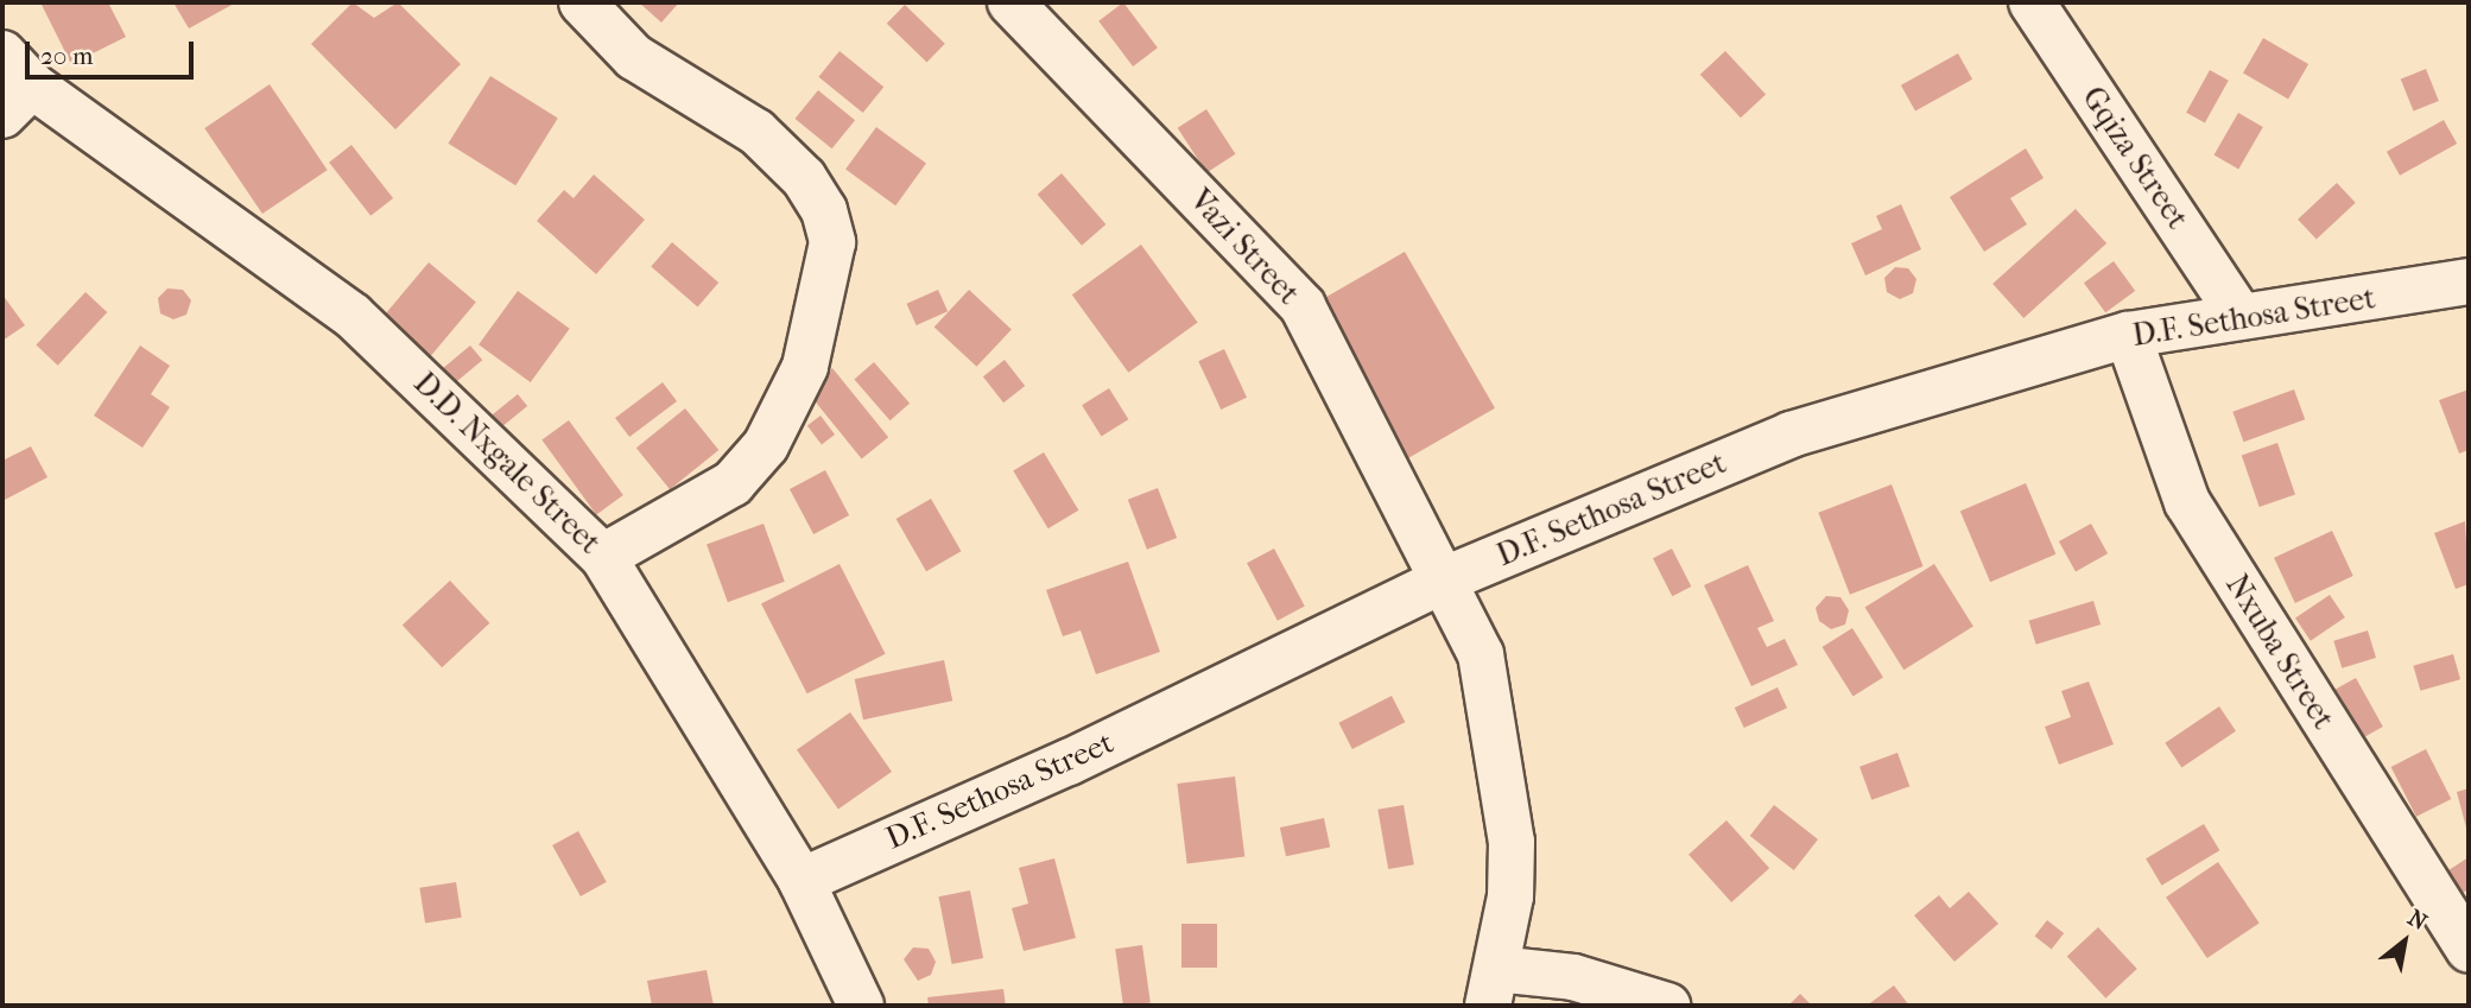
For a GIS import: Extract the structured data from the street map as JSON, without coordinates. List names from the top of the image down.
{
  "streets": {
    "street": [
      "Gqiza Street",
      "Vazi Street",
      "D.F. Sethosa Street",
      "D.D. Nxgale Street",
      "Nxuba Street"
    ]
  },
  "crossings": [
    ["Gqiza Street", "D.F. Sethosa Street"],
    ["Vazi Street", "D.F. Sethosa Street"],
    ["D.F. Sethosa Street", "D.D. Nxgale Street"],
    ["D.F. Sethosa Street", "Nxuba Street"]
  ],
  "scale_bar": "20 m",
  "north": "top right"
}
